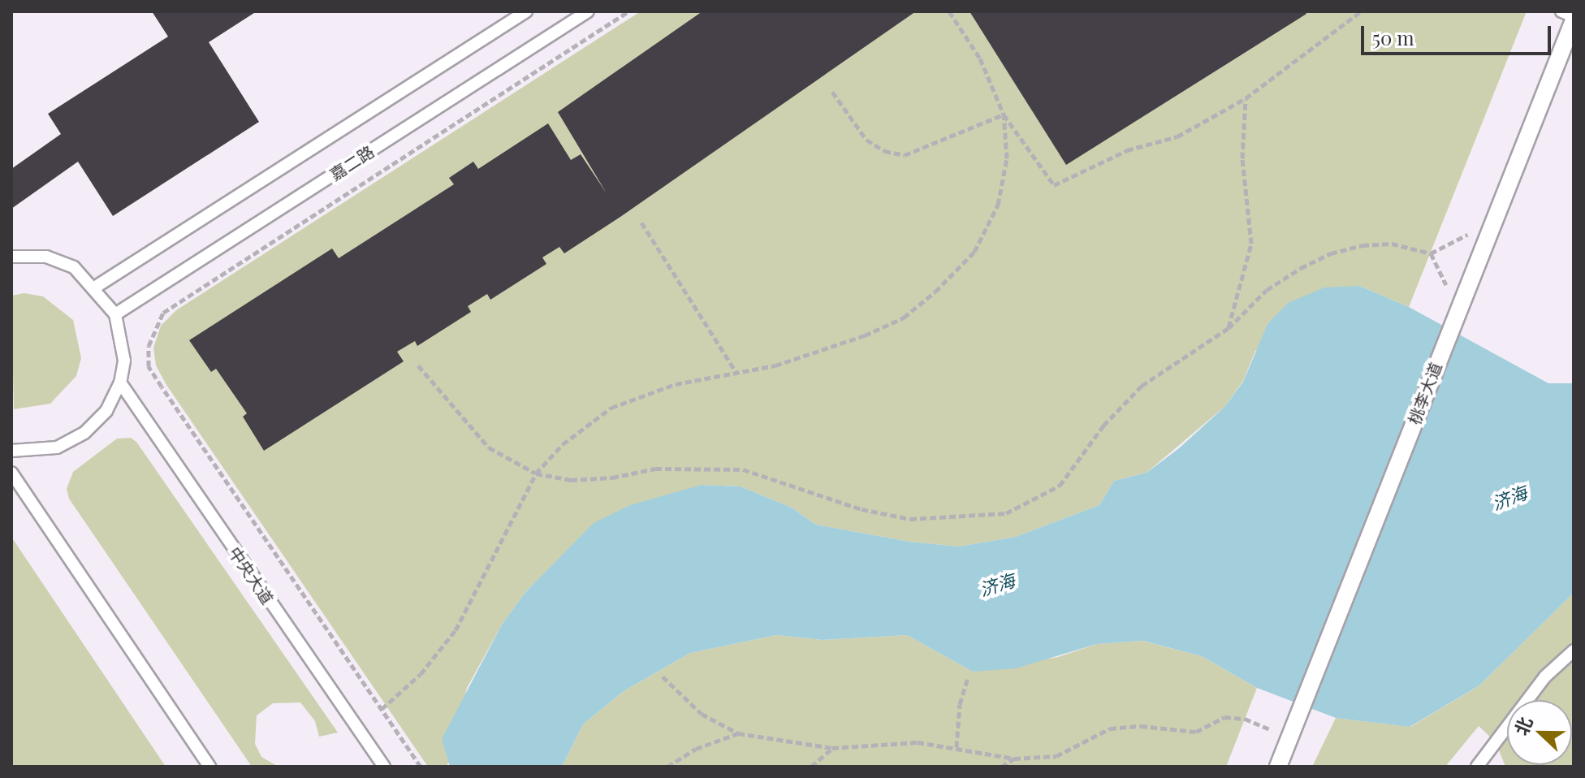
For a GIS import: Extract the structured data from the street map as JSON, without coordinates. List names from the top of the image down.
{
  "streets": {
    "street": ["桃李大道"],
    "lane": ["嘉二路", "中央大道"]
  },
  "water": ["济海"],
  "scale_bar": "50 m",
  "north": "left"
}
